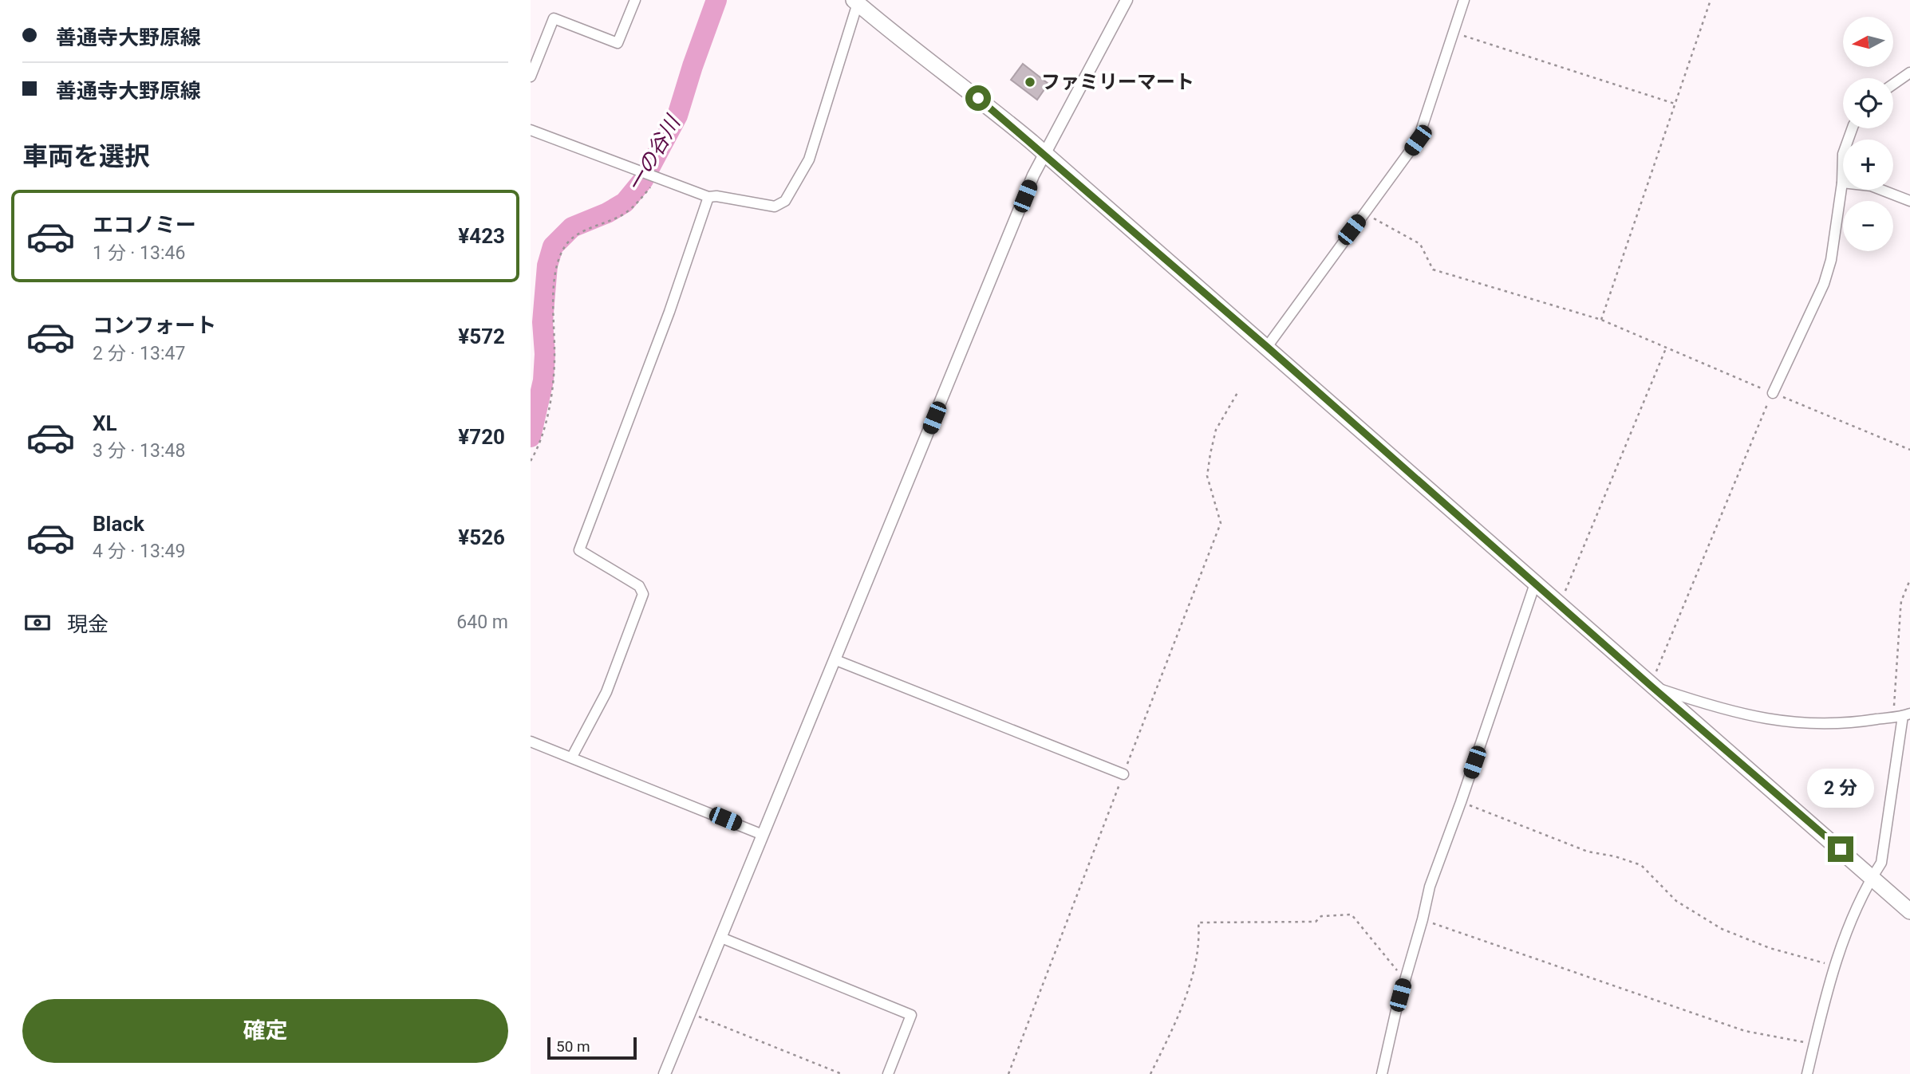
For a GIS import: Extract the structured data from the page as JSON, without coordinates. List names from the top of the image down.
{
  "water": ["一の谷川"],
  "places": ["ファミリーマート"],
  "scale_bar": "50 m",
  "north": "left",
  "page": {
    "banner": ["善通寺大野原線", "善通寺大野原線"],
    "map_buttons": ["+", "−"],
    "heading": "車両を選択",
    "list": [
      {
        "name": "エコノミー",
        "note": "1 分 · 13:46",
        "value": "¥423"
      },
      {
        "name": "コンフォート",
        "note": "2 分 · 13:47",
        "value": "¥572"
      },
      {
        "name": "XL",
        "note": "3 分 · 13:48",
        "value": "¥720"
      },
      {
        "name": "Black",
        "note": "4 分 · 13:49",
        "value": "¥526"
      }
    ],
    "pay": ["現金", "640 m"],
    "bubble": "2 分",
    "buttons": "確定",
    "scale": "50 m"
  }
}
